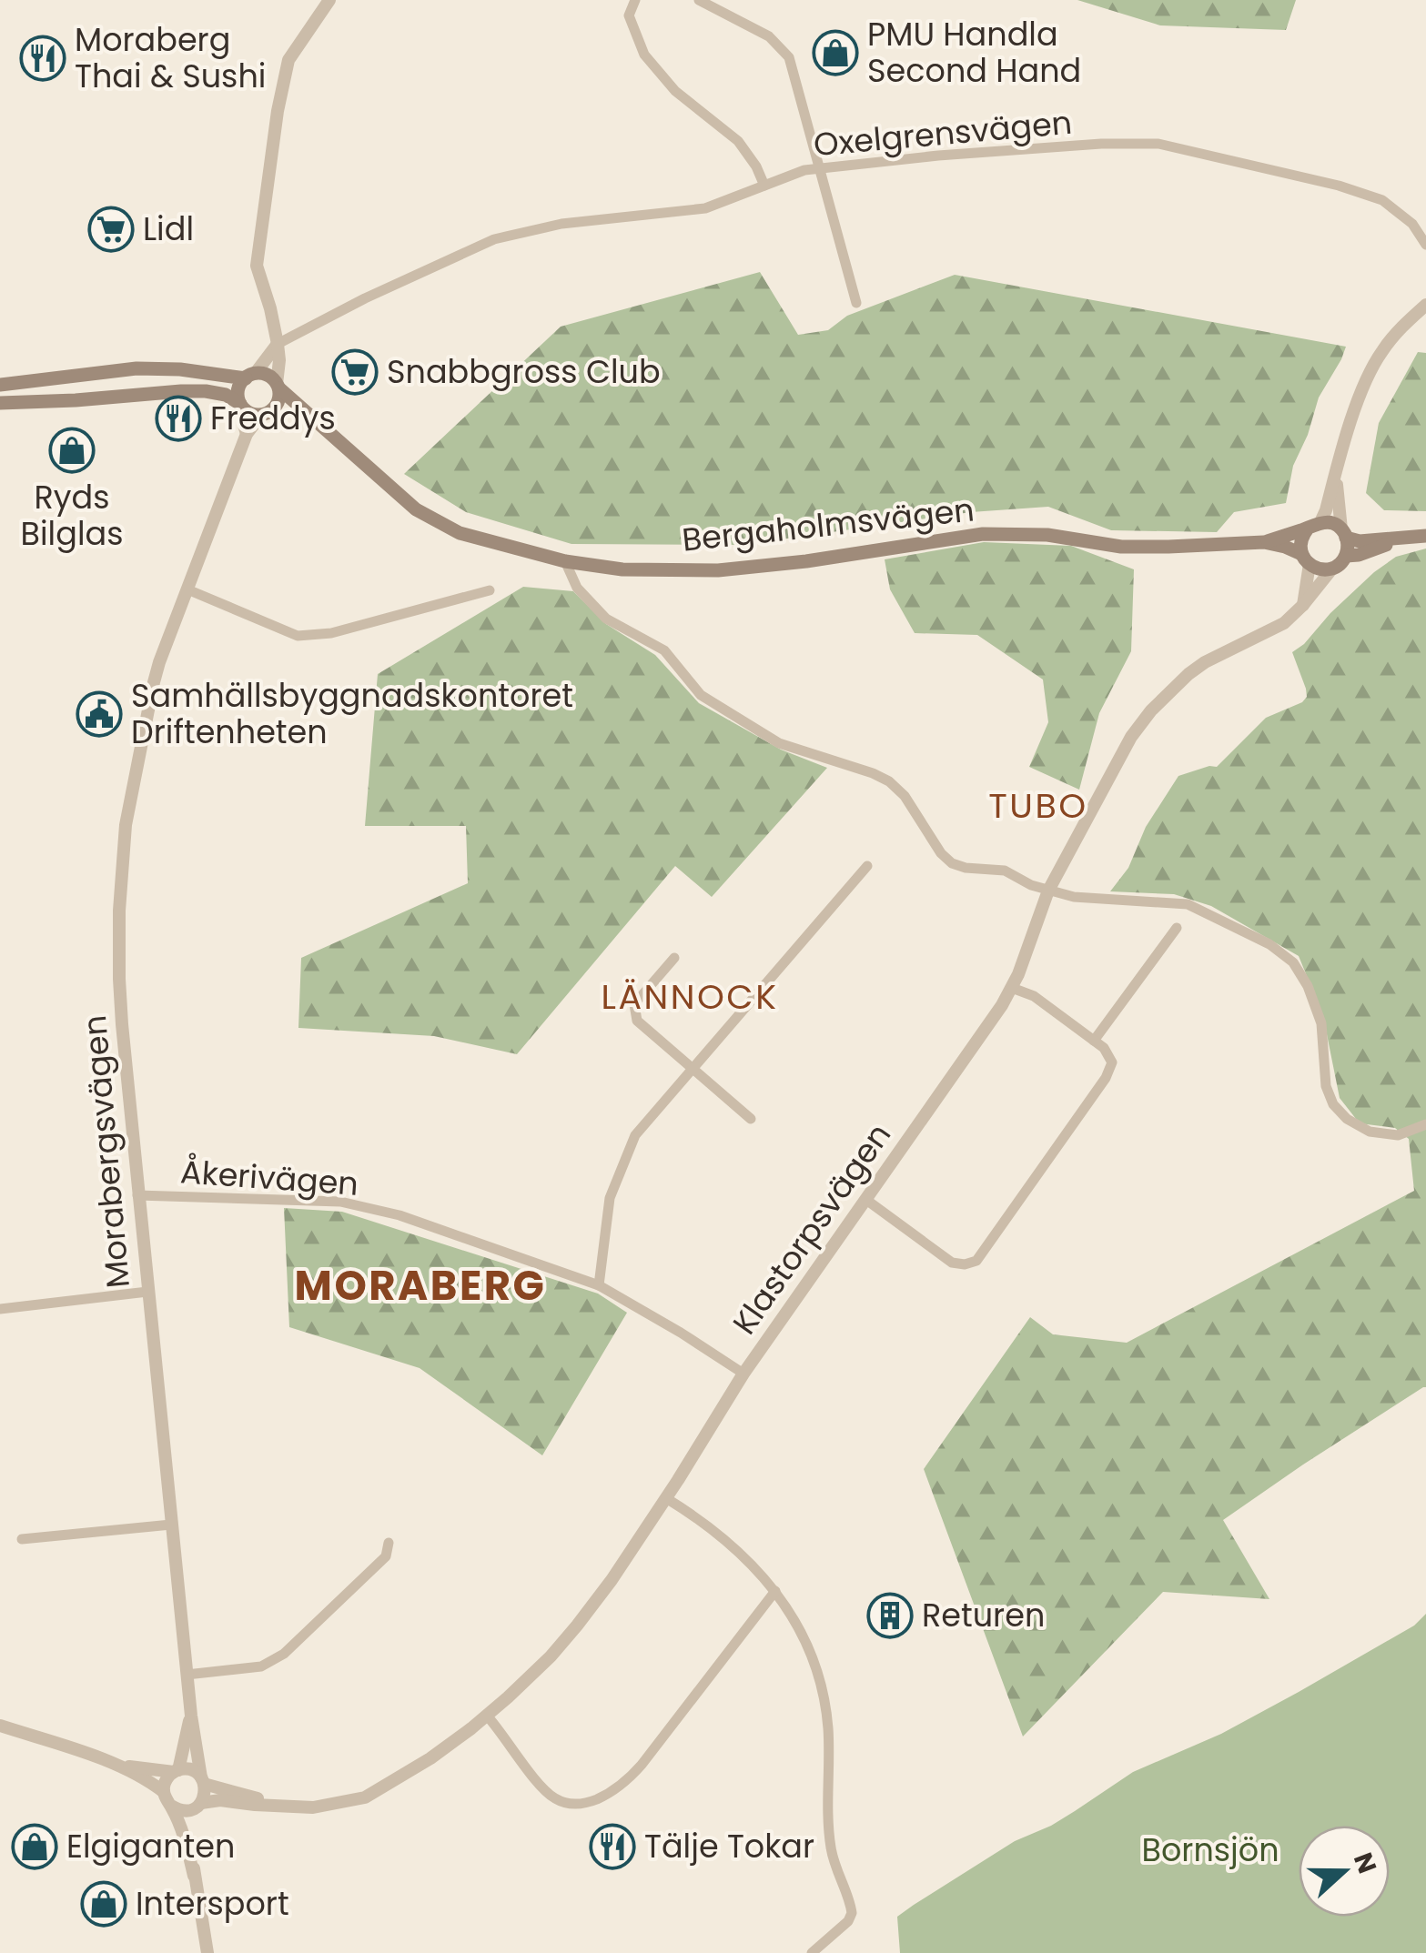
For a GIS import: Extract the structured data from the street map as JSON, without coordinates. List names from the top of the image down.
{
  "streets": {
    "main road": ["Bergaholmsvägen"],
    "street": [
      "Oxelgrensvägen",
      "Morabergsvägen",
      "Åkerivägen",
      "Klastorpsvägen"
    ]
  },
  "crossings": [
    ["Bergaholmsvägen", "Morabergsvägen"],
    ["Bergaholmsvägen", "Klastorpsvägen"],
    ["Morabergsvägen", "Åkerivägen"],
    ["Morabergsvägen", "Klastorpsvägen"],
    ["Åkerivägen", "Klastorpsvägen"]
  ],
  "districts": ["TUBO", "LÄNNOCK", "MORABERG"],
  "parks": ["Bornsjön"],
  "places": {
    "shop": [
      "PMU Handla Second Hand",
      "Ryds Bilglas",
      "Elgiganten",
      "Intersport"
    ],
    "restaurant": ["Moraberg Thai & Sushi", "Freddys", "Tälje Tokar"],
    "supermarket": ["Lidl", "Snabbgross Club"],
    "public building": ["Samhällsbyggnadskontoret Driftenheten"],
    "building": ["Returen"]
  },
  "north": "right"
}
